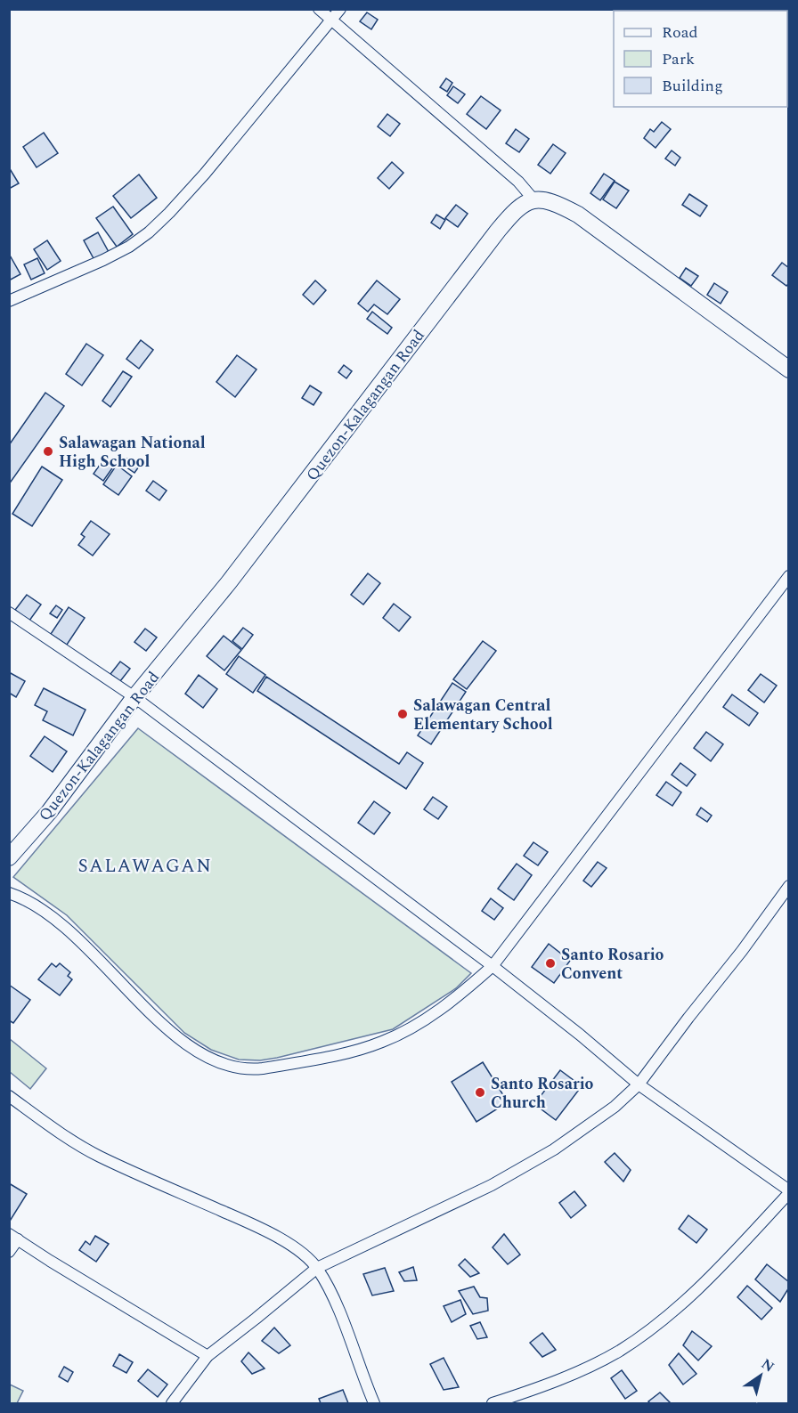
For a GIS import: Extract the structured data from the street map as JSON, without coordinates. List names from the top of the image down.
{
  "streets": {
    "main road": ["Quezon-Kalagangan Road"]
  },
  "districts": ["SALAWAGAN"],
  "places": [
    "Salawagan National High School",
    "Salawagan Central Elementary School",
    "Santo Rosario Convent",
    "Santo Rosario Church"
  ],
  "legend": ["Road", "Park", "Building"],
  "north": "top right"
}
